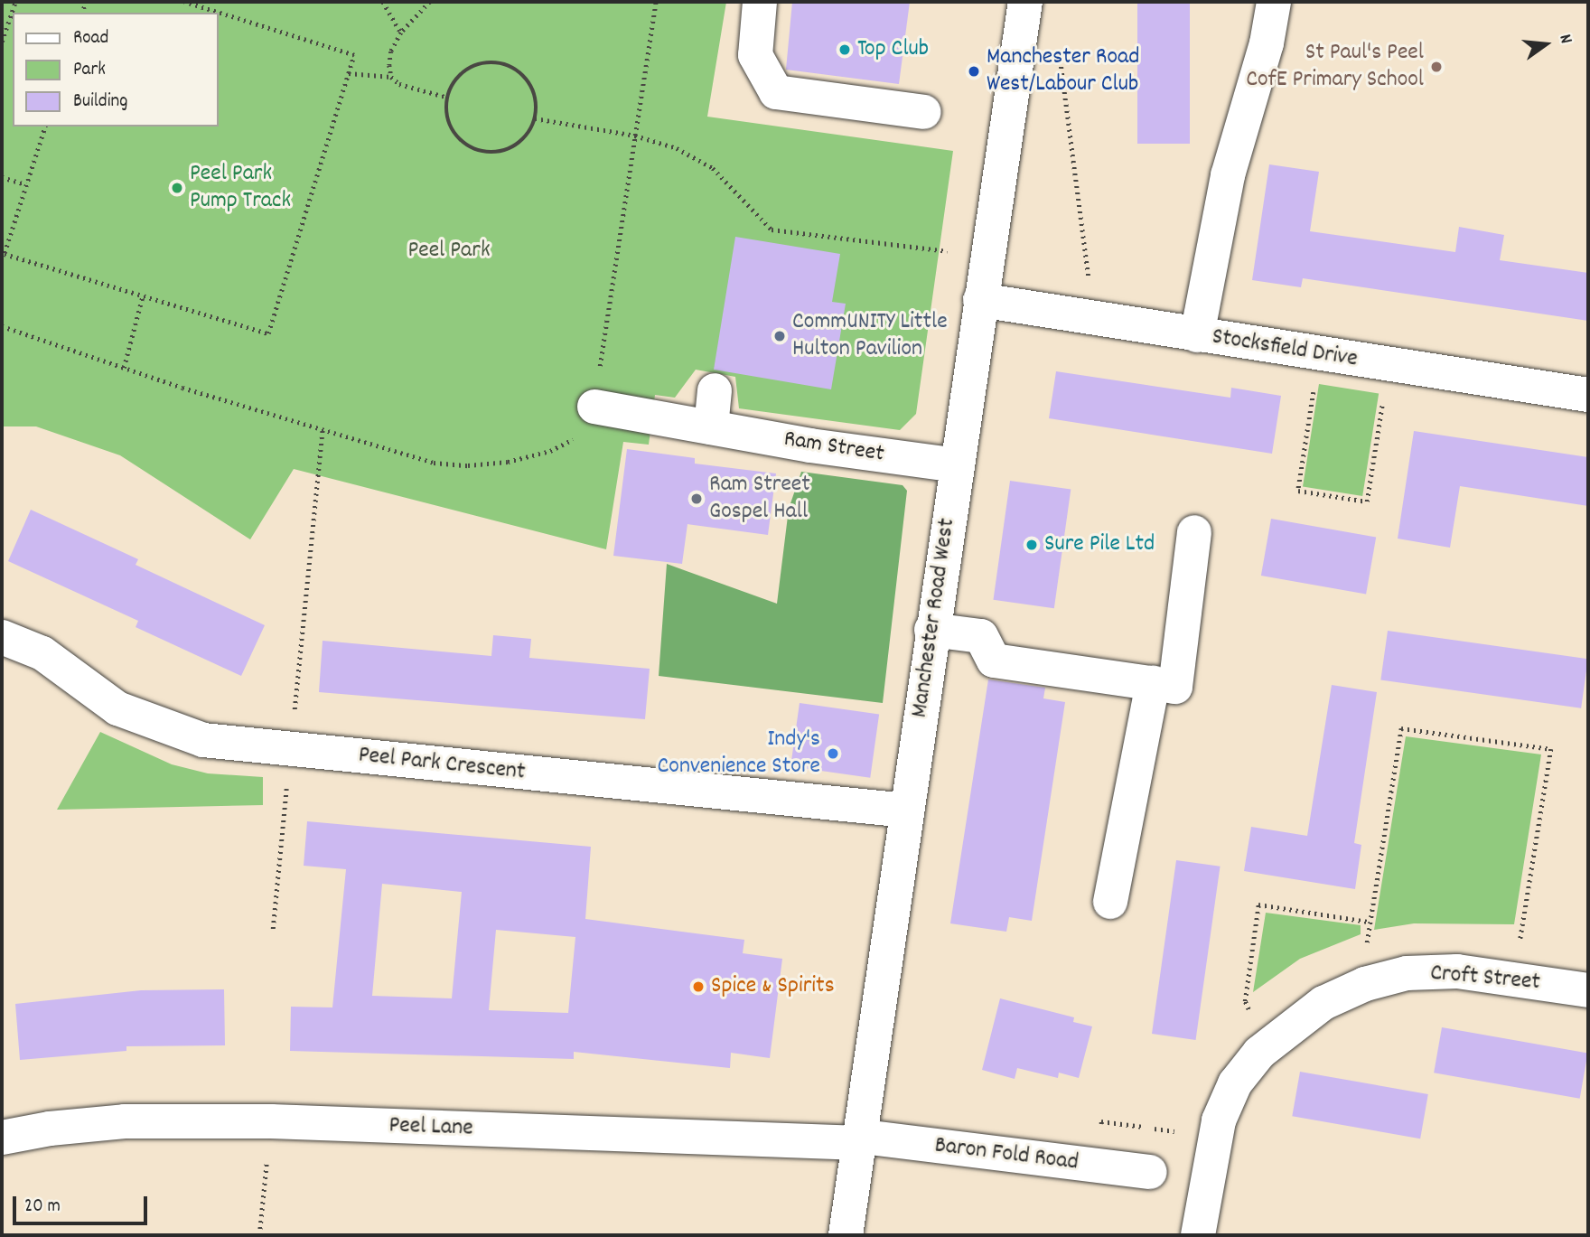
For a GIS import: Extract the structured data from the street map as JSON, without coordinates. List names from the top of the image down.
{
  "streets": {
    "street": [
      "Stocksfield Drive",
      "Ram Street",
      "Manchester Road West",
      "Peel Park Crescent",
      "Croft Street",
      "Peel Lane",
      "Baron Fold Road"
    ]
  },
  "crossings": [
    ["Stocksfield Drive", "Manchester Road West"],
    ["Ram Street", "Manchester Road West"],
    ["Manchester Road West", "Peel Park Crescent"],
    ["Manchester Road West", "Peel Lane"],
    ["Manchester Road West", "Baron Fold Road"],
    ["Peel Lane", "Baron Fold Road"]
  ],
  "parks": ["Peel Park"],
  "places": [
    "Top Club",
    "St Paul's Peel CofE Primary School",
    "Manchester Road West/Labour Club",
    "Peel Park Pump Track",
    "CommUNITY Little Hulton Pavilion",
    "Ram Street Gospel Hall",
    "Sure Pile Ltd",
    "Indy's Convenience Store",
    "Spice & Spirits"
  ],
  "legend": ["Road", "Park", "Building"],
  "scale_bar": "20 m",
  "north": "right"
}
